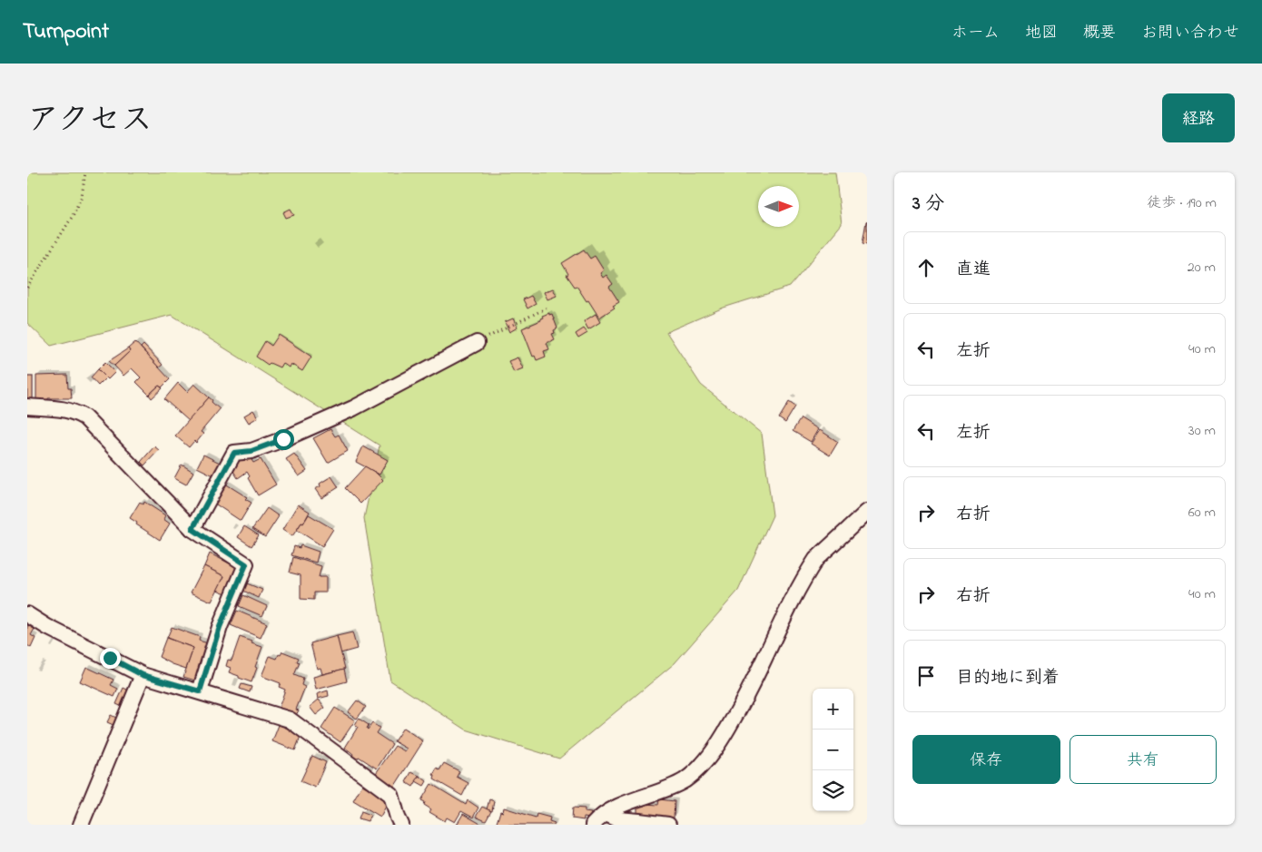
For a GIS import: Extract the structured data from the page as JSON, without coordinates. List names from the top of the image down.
{
  "north": "right",
  "page": {
    "header": "Turnpoint",
    "nav": [
      "ホーム",
      "地図",
      "概要",
      "お問い合わせ"
    ],
    "title": "アクセス",
    "buttons": [
      "経路",
      ["保存", "共有"]
    ],
    "heading": ["3 分", "徒歩 · 190 m"],
    "list": [
      ["直進", "20 m"],
      ["左折", "40 m"],
      ["左折", "30 m"],
      ["右折", "60 m"],
      ["右折", "40 m"],
      "目的地に到着"
    ],
    "map_buttons": ["+", "−"]
  }
}
